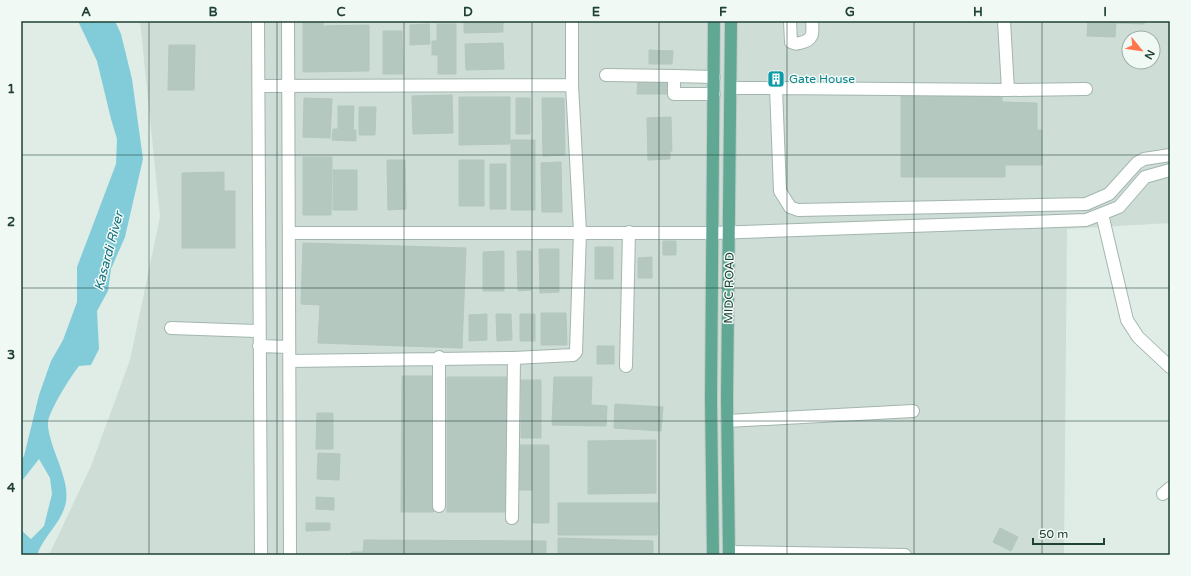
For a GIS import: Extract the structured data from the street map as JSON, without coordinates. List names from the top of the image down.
{
  "streets": {
    "main road": ["MIDC ROAD"]
  },
  "water": ["Kasardi River"],
  "places": {
    "building": ["Gate House"]
  },
  "scale_bar": "50 m",
  "north": "bottom right",
  "grid": {
    "columns": [
      "A",
      "B",
      "C",
      "D",
      "E",
      "F",
      "G",
      "H",
      "I"
    ],
    "rows": [
      "1",
      "2",
      "3",
      "4"
    ]
  }
}
